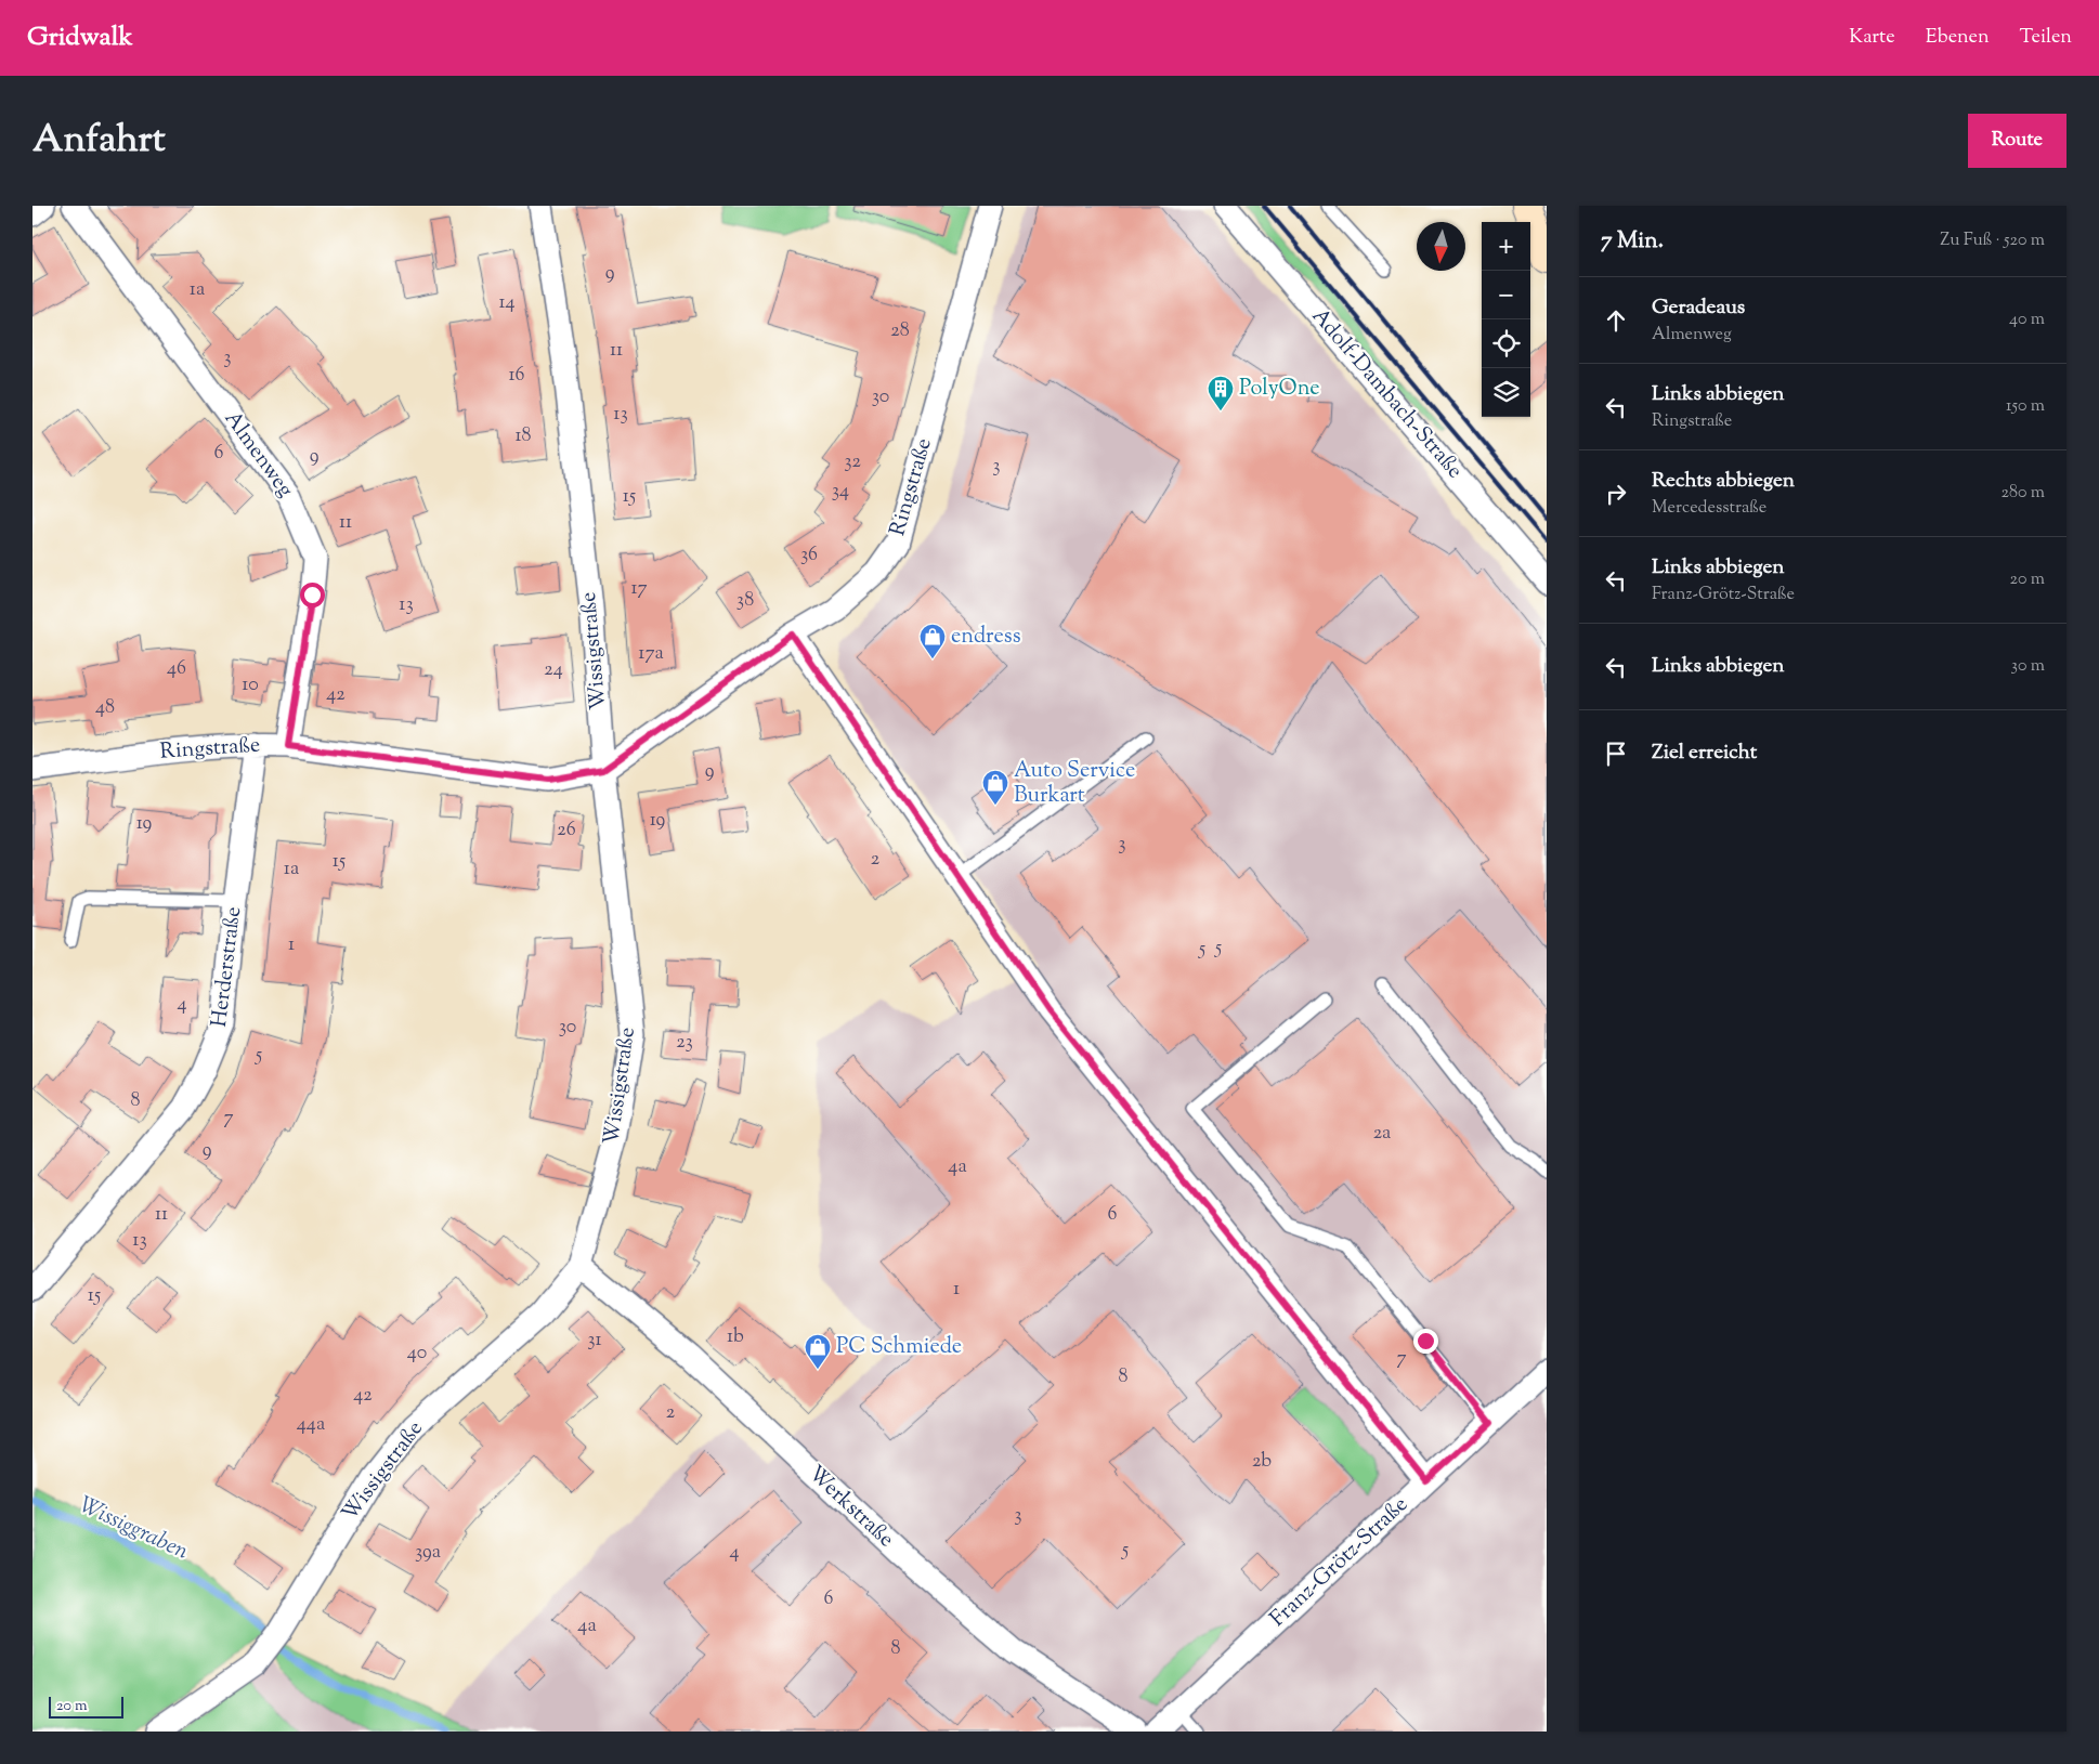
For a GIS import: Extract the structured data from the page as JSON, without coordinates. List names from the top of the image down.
{
  "streets": {
    "street": [
      "Adolf-Dambach-Straße",
      "Almenweg",
      "Ringstraße",
      "Wissigstraße",
      "Herderstraße",
      "Werkstraße",
      "Franz-Grötz-Straße"
    ]
  },
  "crossings": [
    ["Almenweg", "Ringstraße"],
    ["Ringstraße", "Wissigstraße"],
    ["Ringstraße", "Herderstraße"],
    ["Wissigstraße", "Werkstraße"]
  ],
  "water": ["Wissiggraben"],
  "places": {
    "building": ["PolyOne"],
    "shop": ["endress", "Auto Service Burkart", "PC Schmiede"]
  },
  "house_numbers": [
    "9",
    "1a",
    "14",
    "28",
    "11",
    "3",
    "16",
    "30",
    "13",
    "18",
    "6",
    "9",
    "32",
    "3",
    "34",
    "15",
    "11",
    "36",
    "17",
    "38",
    "13",
    "17a",
    "46",
    "24",
    "10",
    "42",
    "48",
    "9",
    "19",
    "19",
    "26",
    "3",
    "2",
    "15",
    "1a",
    "1",
    "5",
    "5",
    "4",
    "30",
    "23",
    "5",
    "8",
    "7",
    "2a",
    "9",
    "4a",
    "11",
    "6",
    "13",
    "1",
    "15",
    "1b",
    "31",
    "40",
    "7",
    "8",
    "42",
    "2",
    "44a",
    "2b",
    "3",
    "5",
    "39a",
    "4",
    "6",
    "4a",
    "8"
  ],
  "scale_bar": "20 m",
  "north": "bottom",
  "page": {
    "header": "Gridwalk",
    "nav": ["Karte", "Ebenen", "Teilen"],
    "title": "Anfahrt",
    "buttons": "Route",
    "heading": ["7 Min.", "Zu Fuß · 520 m"],
    "map_buttons": ["+", "−"],
    "list": [
      ["Geradeaus", "Almenweg", "40 m"],
      ["Links abbiegen", "Ringstraße", "150 m"],
      ["Rechts abbiegen", "Mercedesstraße", "280 m"],
      ["Links abbiegen", "Franz-Grötz-Straße", "20 m"],
      ["Links abbiegen", "30 m"],
      "Ziel erreicht"
    ],
    "scale": "20 m"
  }
}
